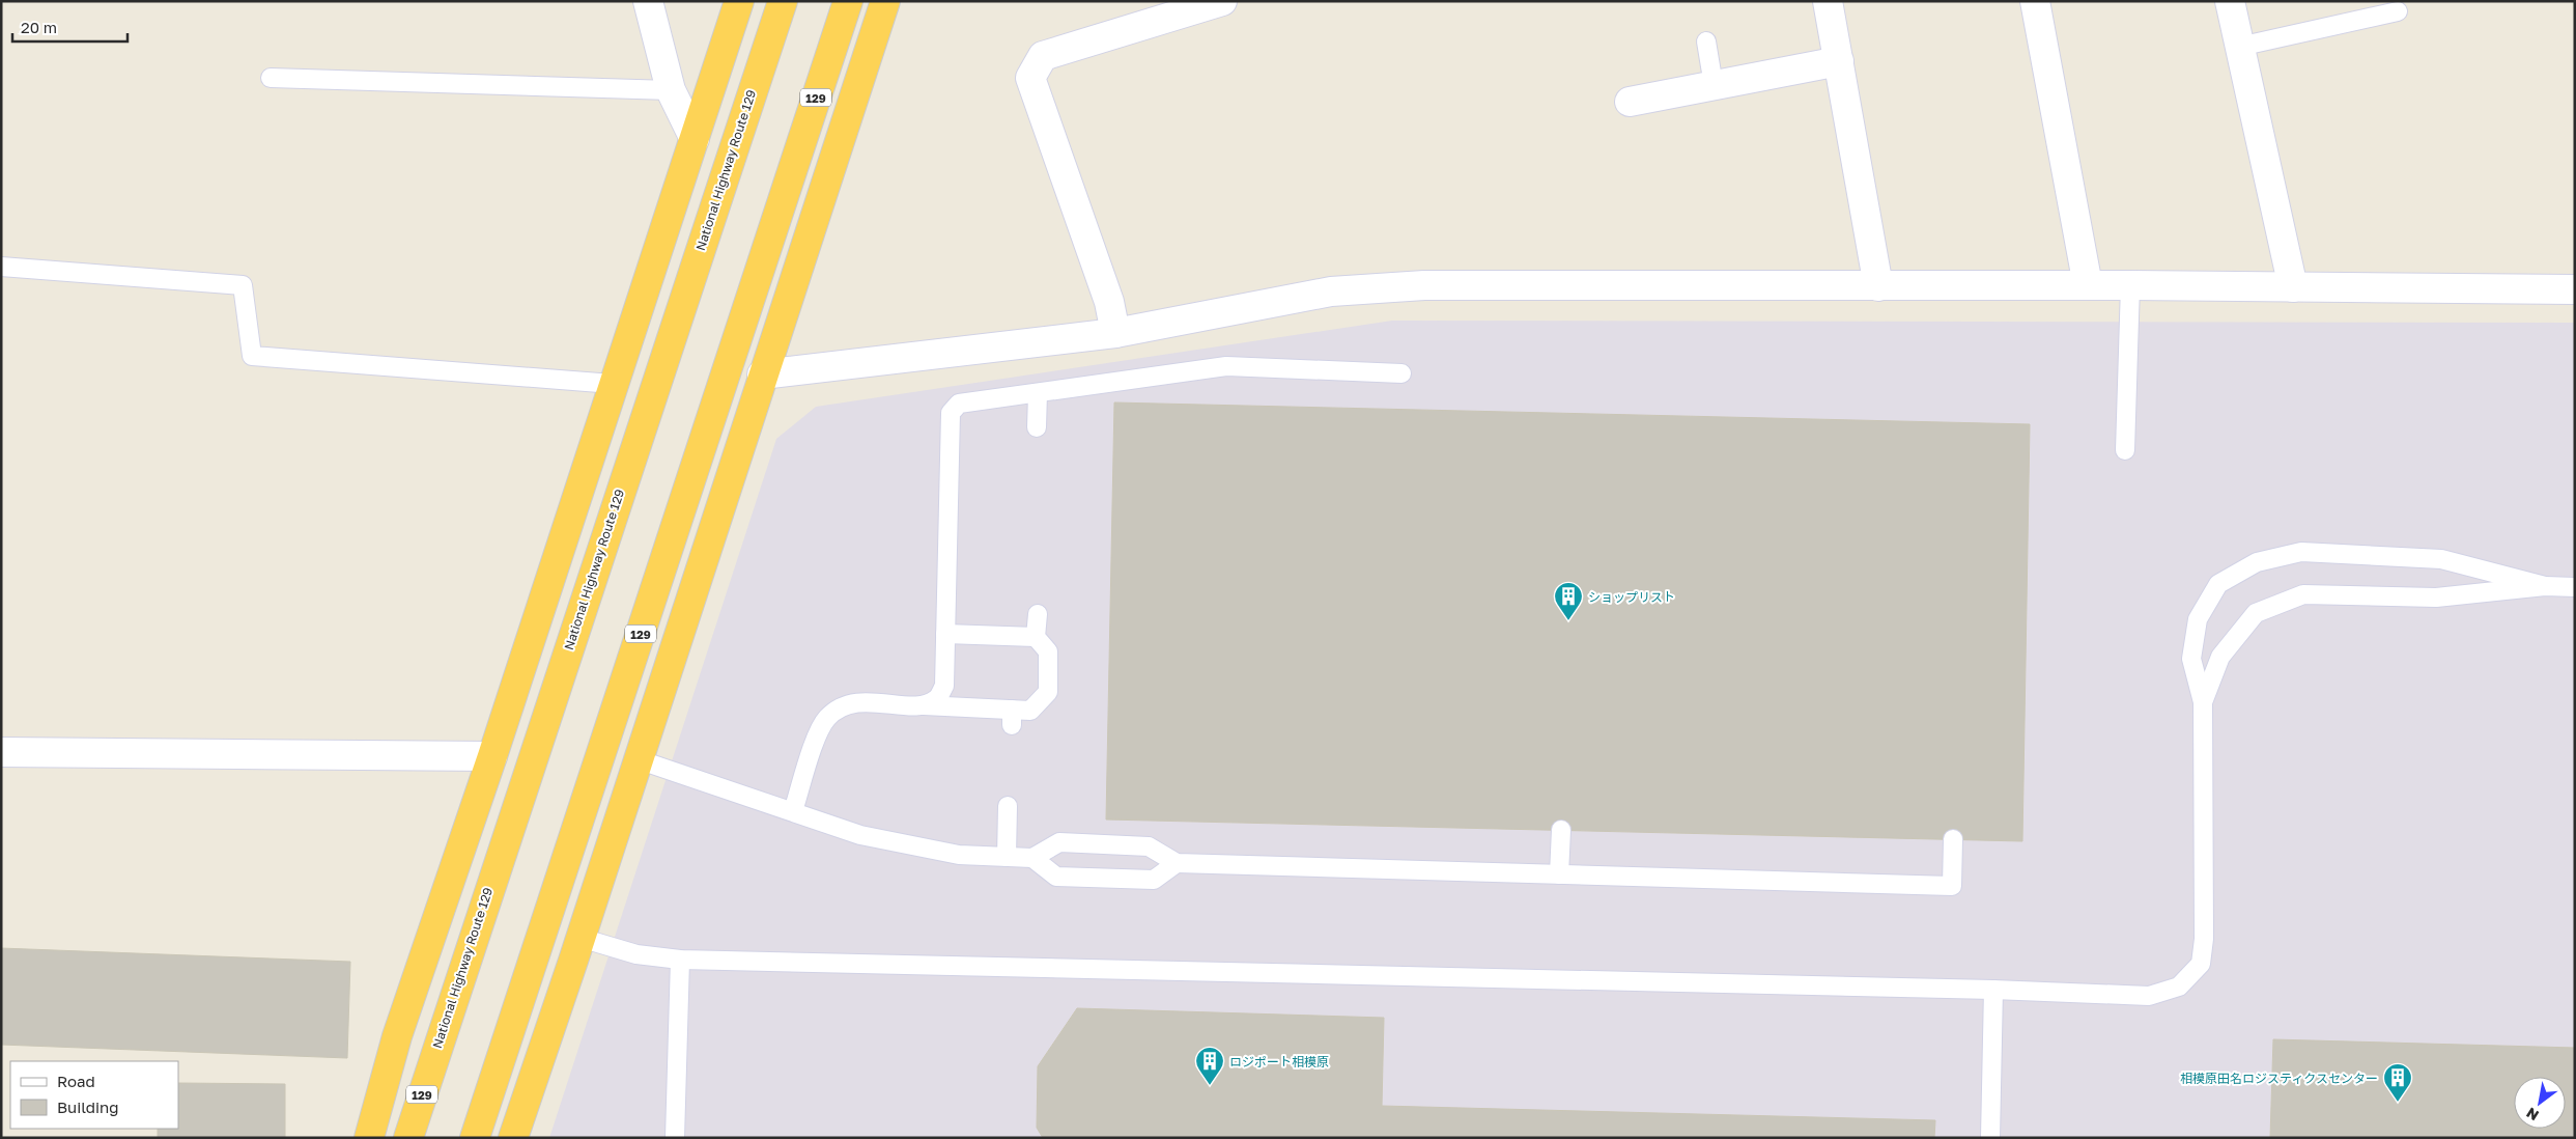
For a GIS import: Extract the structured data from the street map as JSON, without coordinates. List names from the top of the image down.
{
  "streets": {
    "highway": ["129", "National Highway Route 129"]
  },
  "places": {
    "building": ["ショップリスト", "ロジポート相模原", "相模原田名ロジスティクスセンター"]
  },
  "legend": ["Road", "Building"],
  "scale_bar": "20 m",
  "north": "bottom left"
}
